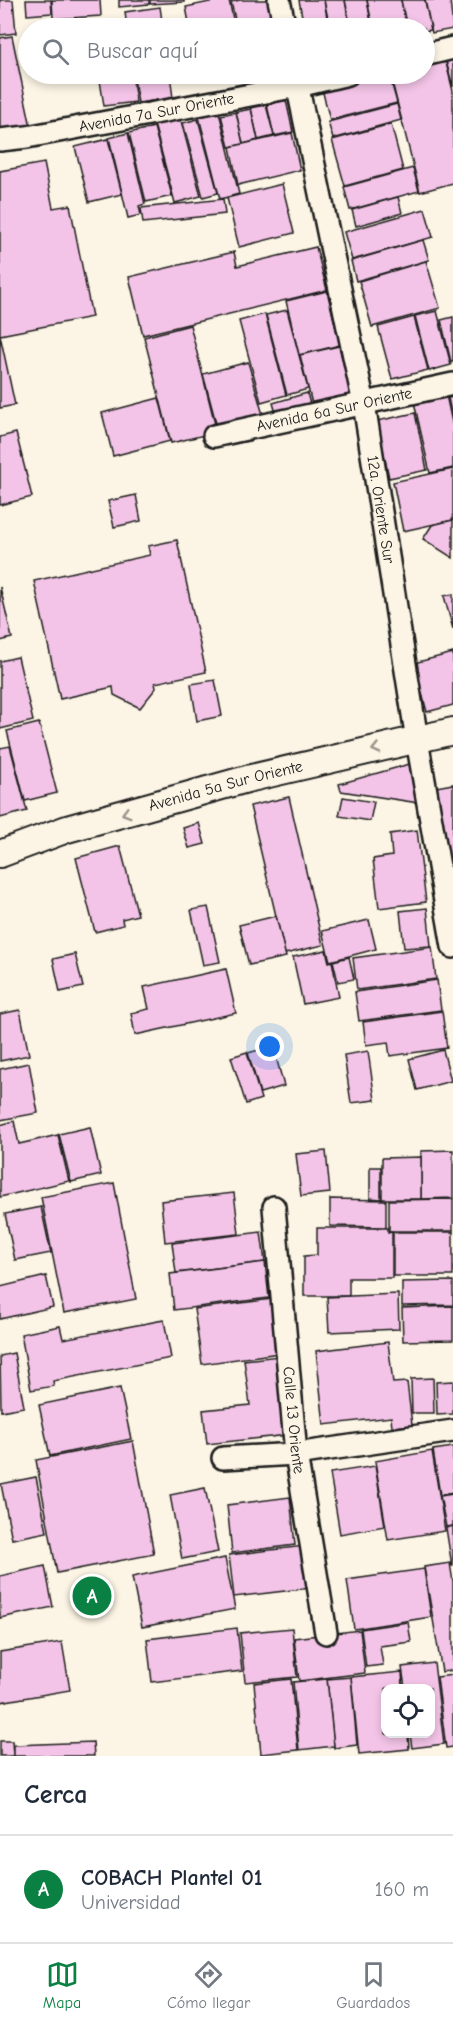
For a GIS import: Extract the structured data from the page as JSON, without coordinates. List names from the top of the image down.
{
  "streets": {
    "street": [
      "Avenida 7a Sur Oriente",
      "Avenida 6a Sur Oriente",
      "12a. Oriente Sur",
      "Avenida 5a Sur Oriente",
      "Calle 13 Oriente"
    ]
  },
  "crossings": [
    ["Avenida 6a Sur Oriente", "12a. Oriente Sur"],
    ["12a. Oriente Sur", "Avenida 5a Sur Oriente"]
  ],
  "one_way": ["Avenida 5a Sur Oriente"],
  "page": {
    "search": "Buscar aquí",
    "pins": "A",
    "heading": "Cerca",
    "list": [
      {
        "mark": "A",
        "name": "COBACH Plantel 01",
        "note": "Universidad",
        "value": "160 m"
      }
    ],
    "nav": ["Mapa", "Cómo llegar", "Guardados"]
  }
}
